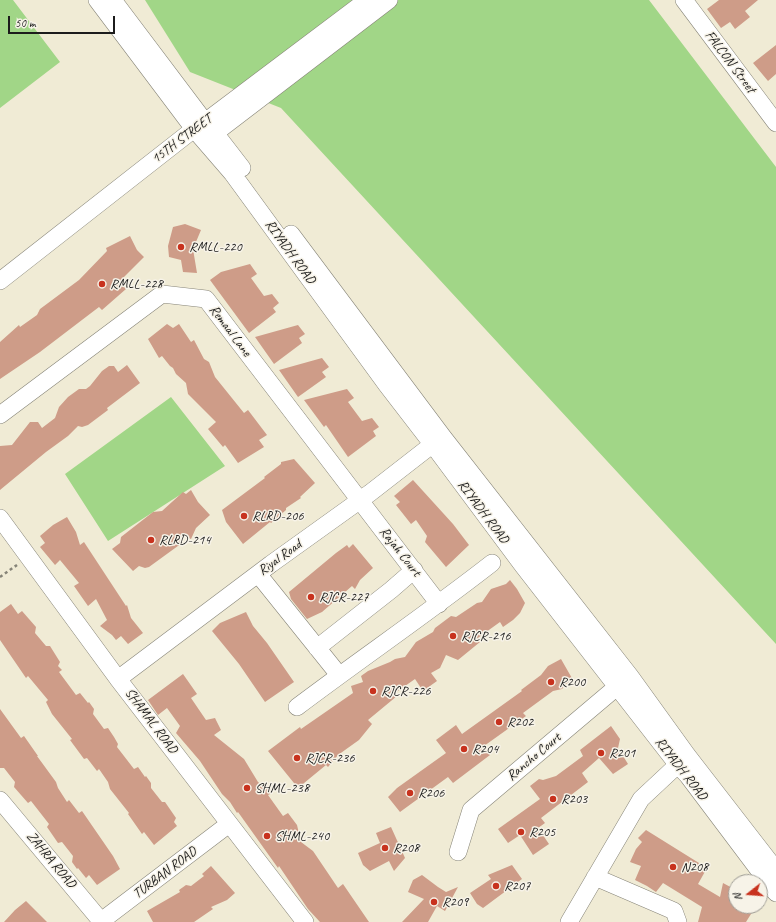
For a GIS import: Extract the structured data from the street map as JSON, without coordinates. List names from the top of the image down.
{
  "streets": {
    "street": [
      "FALCON Street",
      "15TH STREET",
      "RIYADH ROAD",
      "Remaal Lane",
      "Rajah Court",
      "Riyal Road",
      "SHAMAL ROAD",
      "Rancho Court",
      "ZAHRA ROAD",
      "TURBAN ROAD"
    ]
  },
  "crossings": [
    ["15TH STREET", "RIYADH ROAD"],
    ["RIYADH ROAD", "Riyal Road"],
    ["RIYADH ROAD", "Rancho Court"],
    ["Remaal Lane", "Rajah Court"],
    ["Remaal Lane", "Riyal Road"],
    ["Rajah Court", "Riyal Road"],
    ["Riyal Road", "SHAMAL ROAD"],
    ["SHAMAL ROAD", "TURBAN ROAD"],
    ["ZAHRA ROAD", "TURBAN ROAD"]
  ],
  "places": [
    "RMLL-220",
    "RMLL-228",
    "RLRD-206",
    "RLRD-214",
    "RJCR-227",
    "RJCR-216",
    "R200",
    "RJCR-226",
    "R202",
    "R204",
    "R201",
    "RJCR-236",
    "SHML-238",
    "R206",
    "R203",
    "R205",
    "SHML-240",
    "R208",
    "N208",
    "R207",
    "R209"
  ],
  "scale_bar": "50 m",
  "north": "left"
}
